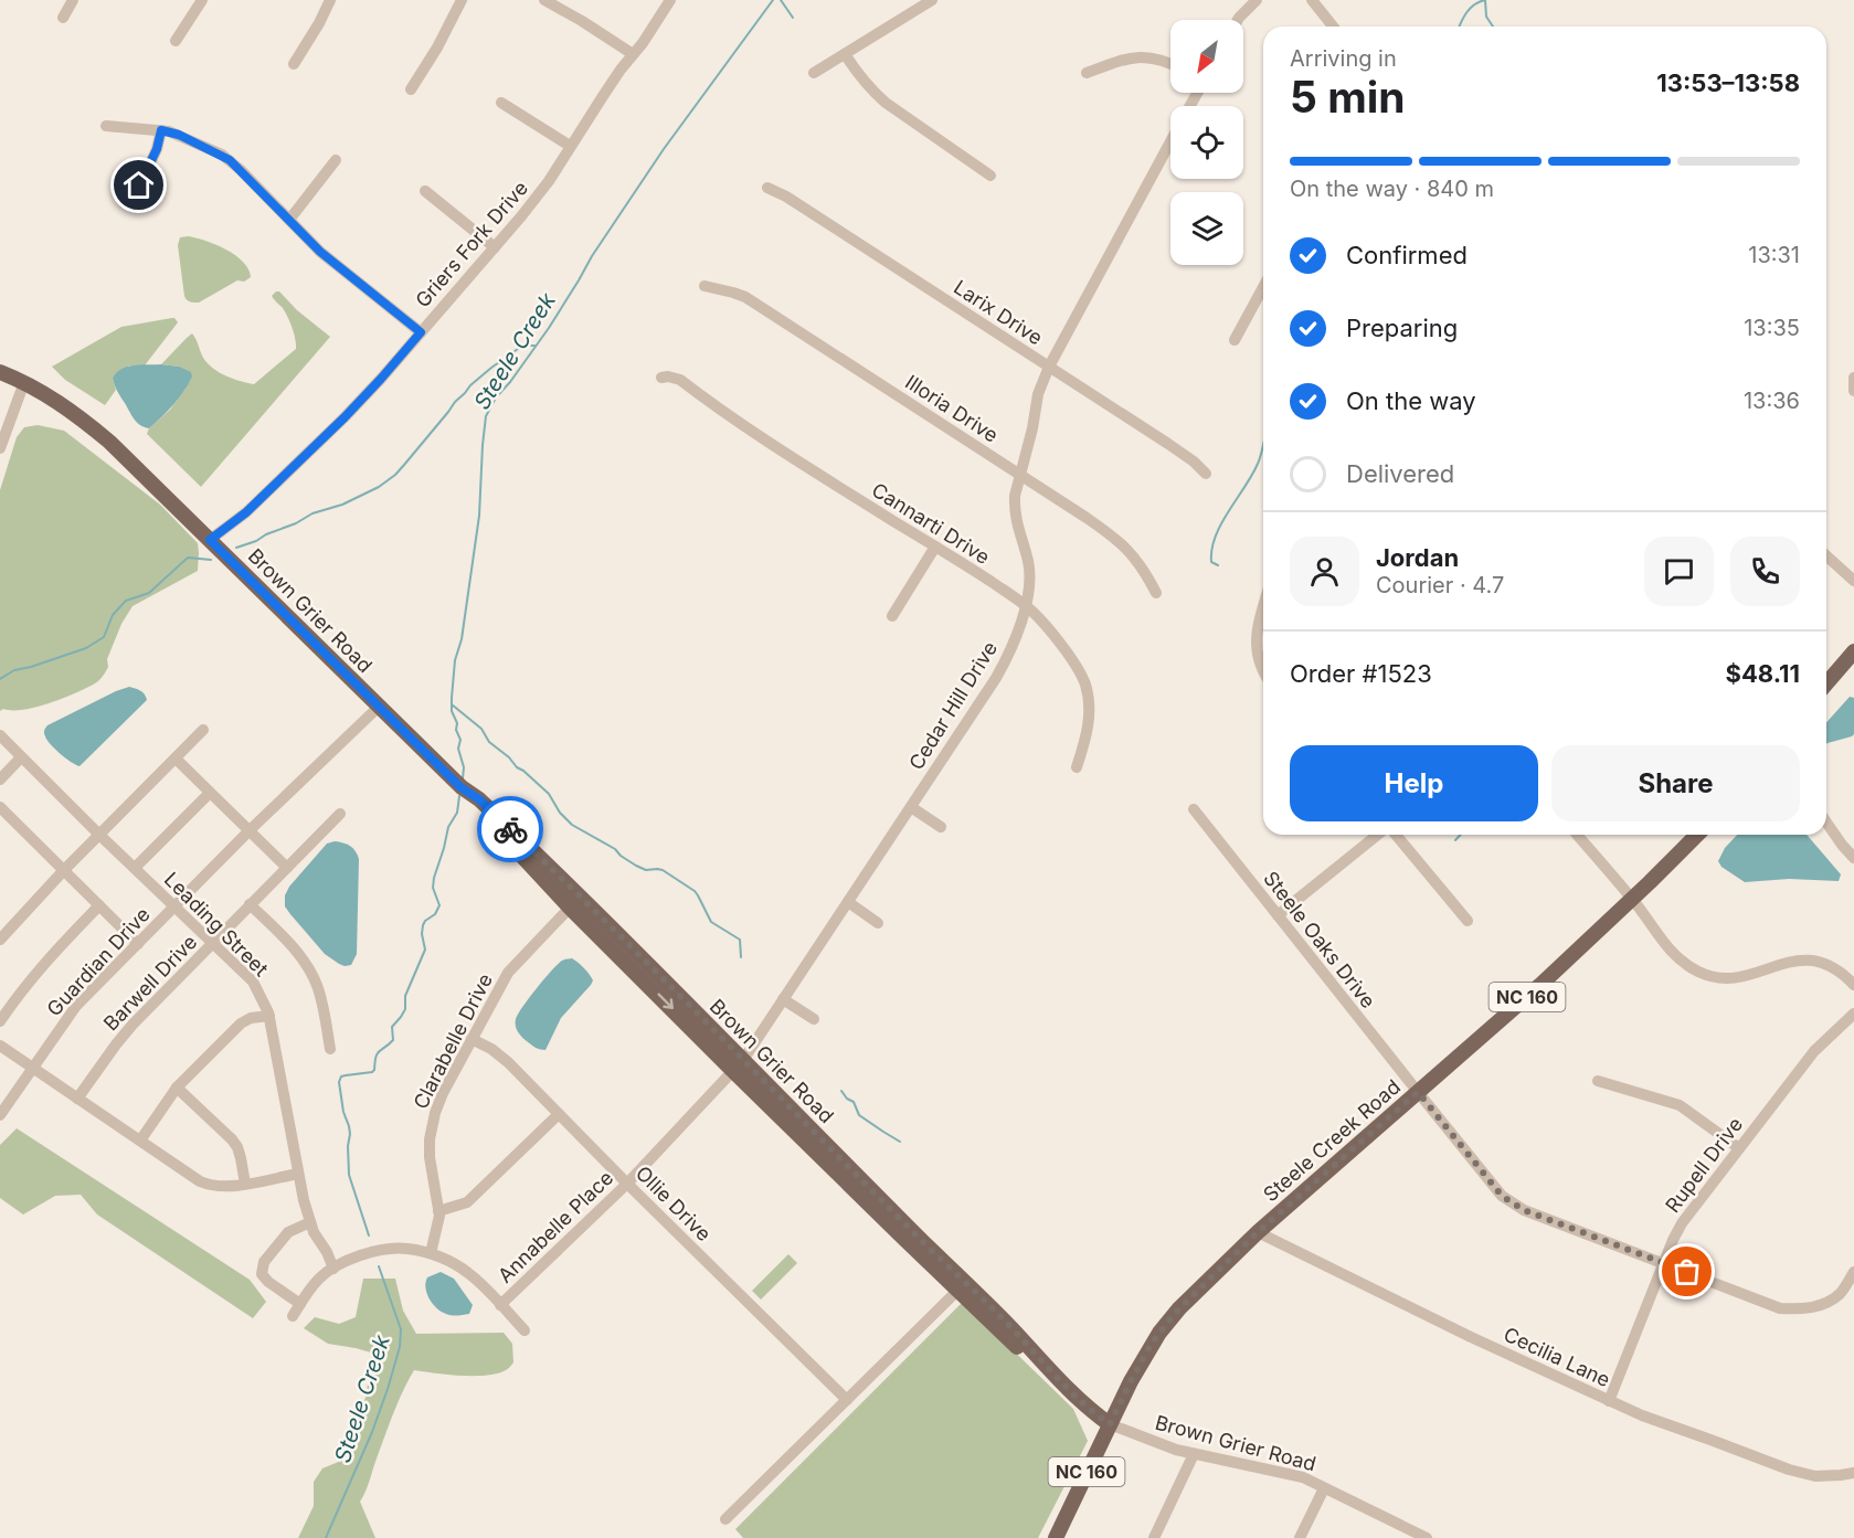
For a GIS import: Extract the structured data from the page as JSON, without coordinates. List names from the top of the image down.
{
  "streets": {
    "main road": ["Brown Grier Road", "NC 160", "Steele Creek Road"],
    "street": [
      "Griers Fork Drive",
      "Larix Drive",
      "Illoria Drive",
      "Cannarti Drive",
      "Cedar Hill Drive",
      "Leading Street",
      "Steele Oaks Drive",
      "Guardian Drive",
      "Barwell Drive",
      "Clarabelle Drive",
      "Rupell Drive",
      "Ollie Drive",
      "Annabelle Place",
      "Cecilia Lane"
    ]
  },
  "crossings": [
    ["Griers Fork Drive", "Brown Grier Road"],
    ["Larix Drive", "Cedar Hill Drive"],
    ["Illoria Drive", "Cedar Hill Drive"],
    ["Cannarti Drive", "Cedar Hill Drive"],
    ["Brown Grier Road", "Cedar Hill Drive"],
    ["Brown Grier Road", "Guardian Drive"],
    ["Brown Grier Road", "Clarabelle Drive"],
    ["Brown Grier Road", "Steele Creek Road"],
    ["Brown Grier Road", "Annabelle Place"],
    ["Cedar Hill Drive", "Annabelle Place"],
    ["Leading Street", "Guardian Drive"],
    ["Leading Street", "Barwell Drive"],
    ["Steele Oaks Drive", "Steele Creek Road"],
    ["Steele Oaks Drive", "Rupell Drive"],
    ["Clarabelle Drive", "Ollie Drive"],
    ["Steele Creek Road", "Cecilia Lane"],
    ["Rupell Drive", "Cecilia Lane"],
    ["Ollie Drive", "Annabelle Place"]
  ],
  "water": ["Steele Creek"],
  "north": "bottom left",
  "page": {
    "heading": ["5 min", "Arriving in", "13:53–13:58"],
    "panel": [
      "Jordan",
      "Courier · 4.7",
      "Order #1523",
      "$48.11"
    ],
    "bar": "On the way · 840 m",
    "list": [
      ["Confirmed", "13:31"],
      ["Preparing", "13:35"],
      ["On the way", "13:36"],
      "Delivered"
    ],
    "buttons": ["Help", "Share"]
  }
}
